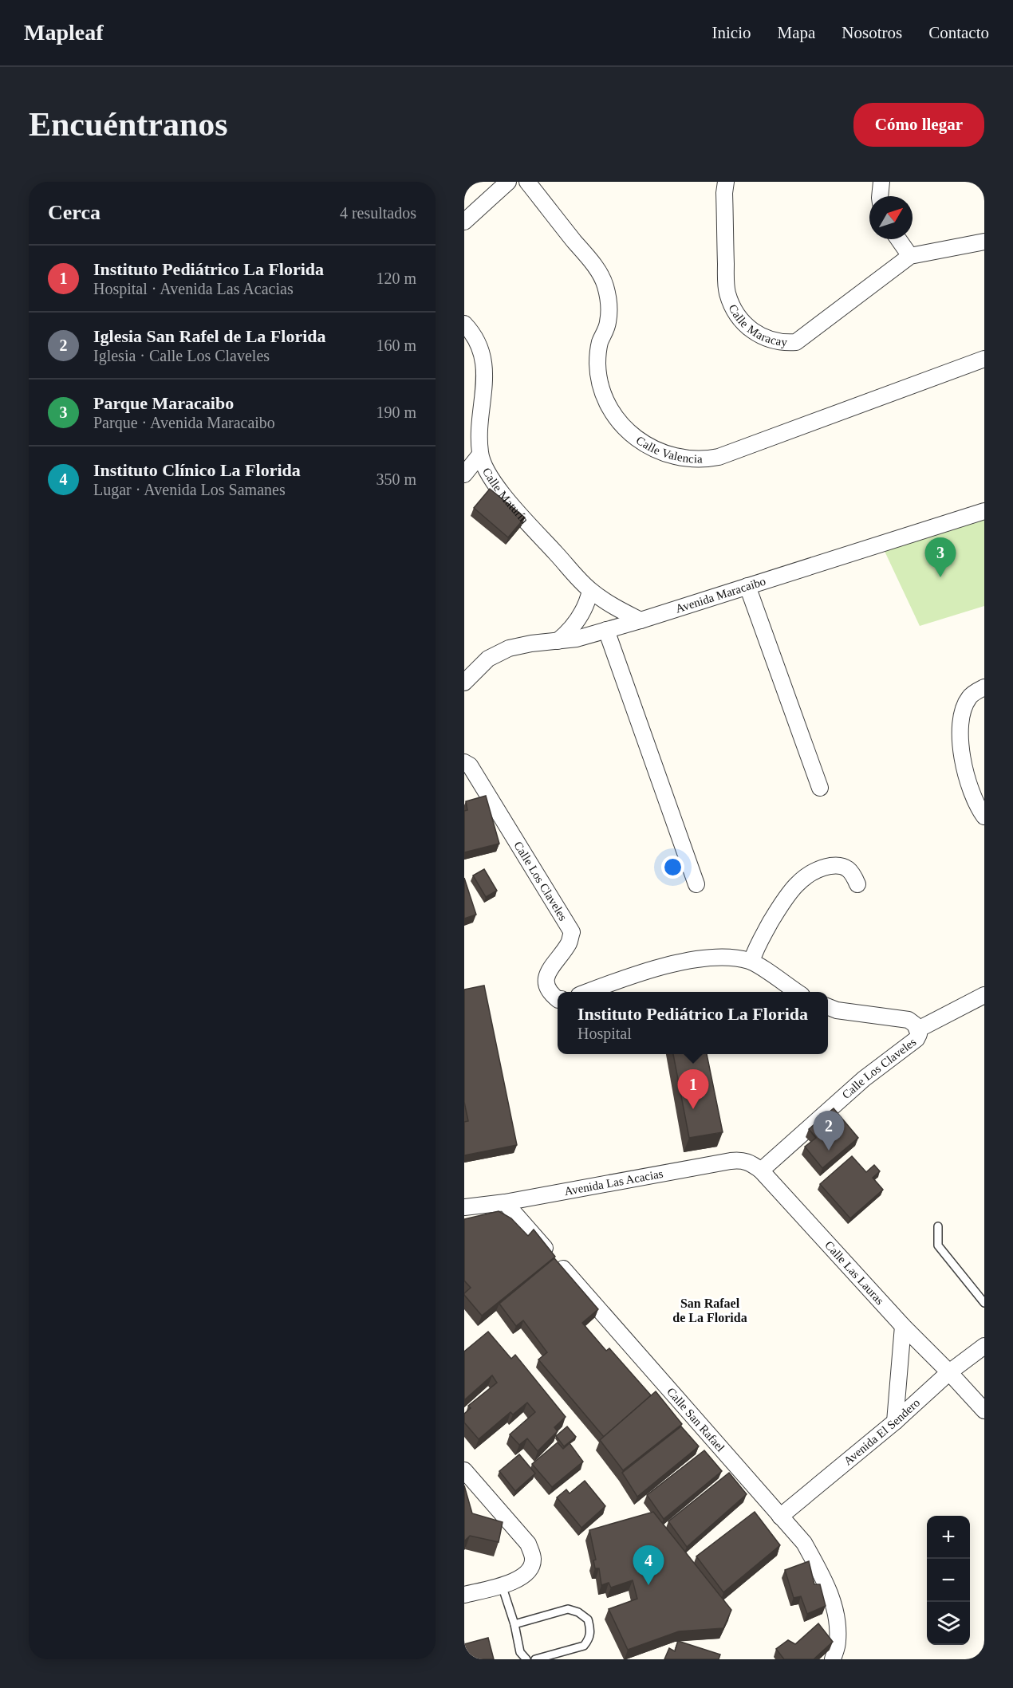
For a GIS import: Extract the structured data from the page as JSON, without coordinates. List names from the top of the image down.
{
  "streets": {
    "street": [
      "Calle Maracay",
      "Calle Valencia",
      "Calle Maturín",
      "Avenida Maracaibo",
      "Calle Los Claveles",
      "Avenida Las Acacias",
      "Calle Las Lauras",
      "Calle San Rafael",
      "Avenida El Sendero"
    ]
  },
  "crossings": [
    ["Calle Maturín", "Avenida Maracaibo"],
    ["Calle Los Claveles", "Avenida Las Acacias"],
    ["Calle Los Claveles", "Calle Las Lauras"],
    ["Avenida Las Acacias", "Calle Las Lauras"],
    ["Avenida Las Acacias", "Calle San Rafael"],
    ["Calle Las Lauras", "Avenida El Sendero"],
    ["Calle San Rafael", "Avenida El Sendero"]
  ],
  "districts": ["San Rafael de La Florida"],
  "north": "top right",
  "page": {
    "header": "Mapleaf",
    "nav": [
      "Inicio",
      "Mapa",
      "Nosotros",
      "Contacto"
    ],
    "buttons": "Cómo llegar",
    "title": "Encuéntranos",
    "heading": ["Cerca", "4 resultados"],
    "list": [
      {
        "mark": "1",
        "name": "Instituto Pediátrico La Florida",
        "note": "Hospital · Avenida Las Acacias",
        "value": "120 m"
      },
      {
        "mark": "2",
        "name": "Iglesia San Rafel de La Florida",
        "note": "Iglesia · Calle Los Claveles",
        "value": "160 m"
      },
      {
        "mark": "3",
        "name": "Parque Maracaibo",
        "note": "Parque · Avenida Maracaibo",
        "value": "190 m"
      },
      {
        "mark": "4",
        "name": "Instituto Clínico La Florida",
        "note": "Lugar · Avenida Los Samanes",
        "value": "350 m"
      }
    ],
    "pins": [
      "3",
      "1",
      "2",
      "4"
    ],
    "popup": ["Instituto Pediátrico La Florida", "Hospital"],
    "map_buttons": ["+", "−"]
  }
}
